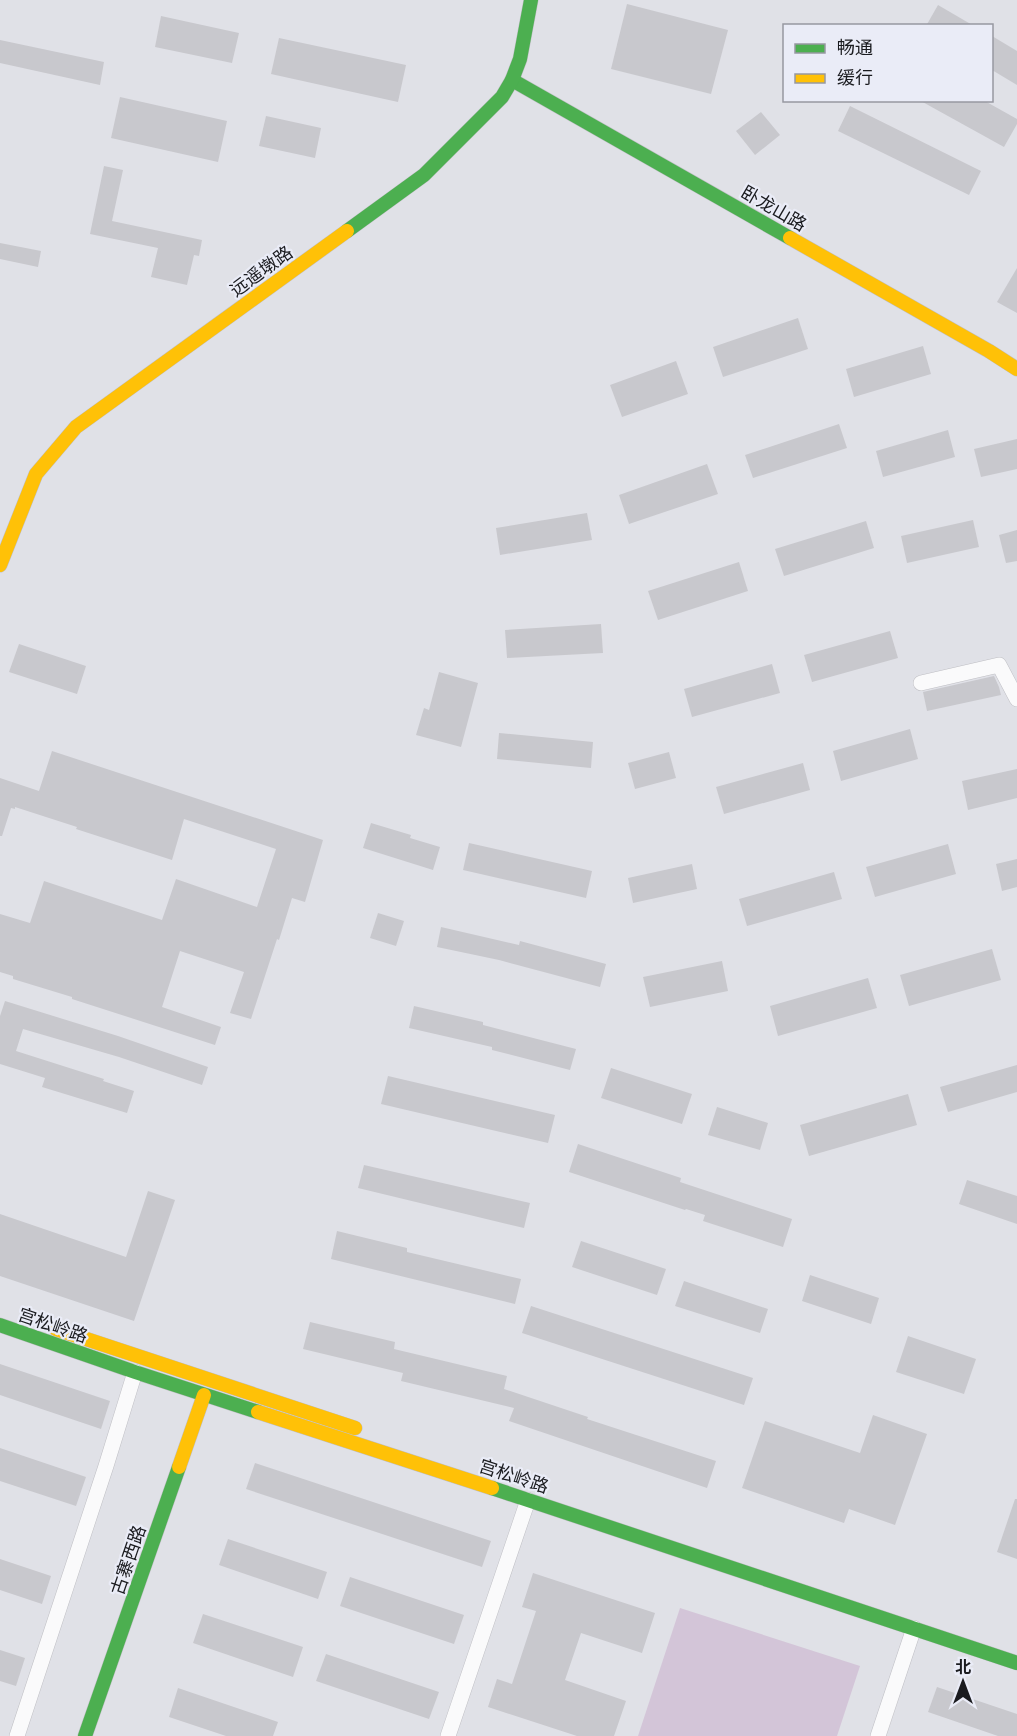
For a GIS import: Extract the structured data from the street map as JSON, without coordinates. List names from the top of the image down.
{
  "streets": {
    "main road": [
      "卧龙山路",
      "远遥墩路",
      "宫松岭路",
      "古寨西路"
    ]
  },
  "crossings": [
    ["卧龙山路", "远遥墩路"],
    ["宫松岭路", "古寨西路"]
  ],
  "legend": ["畅通", "缓行"],
  "north": "top"
}
